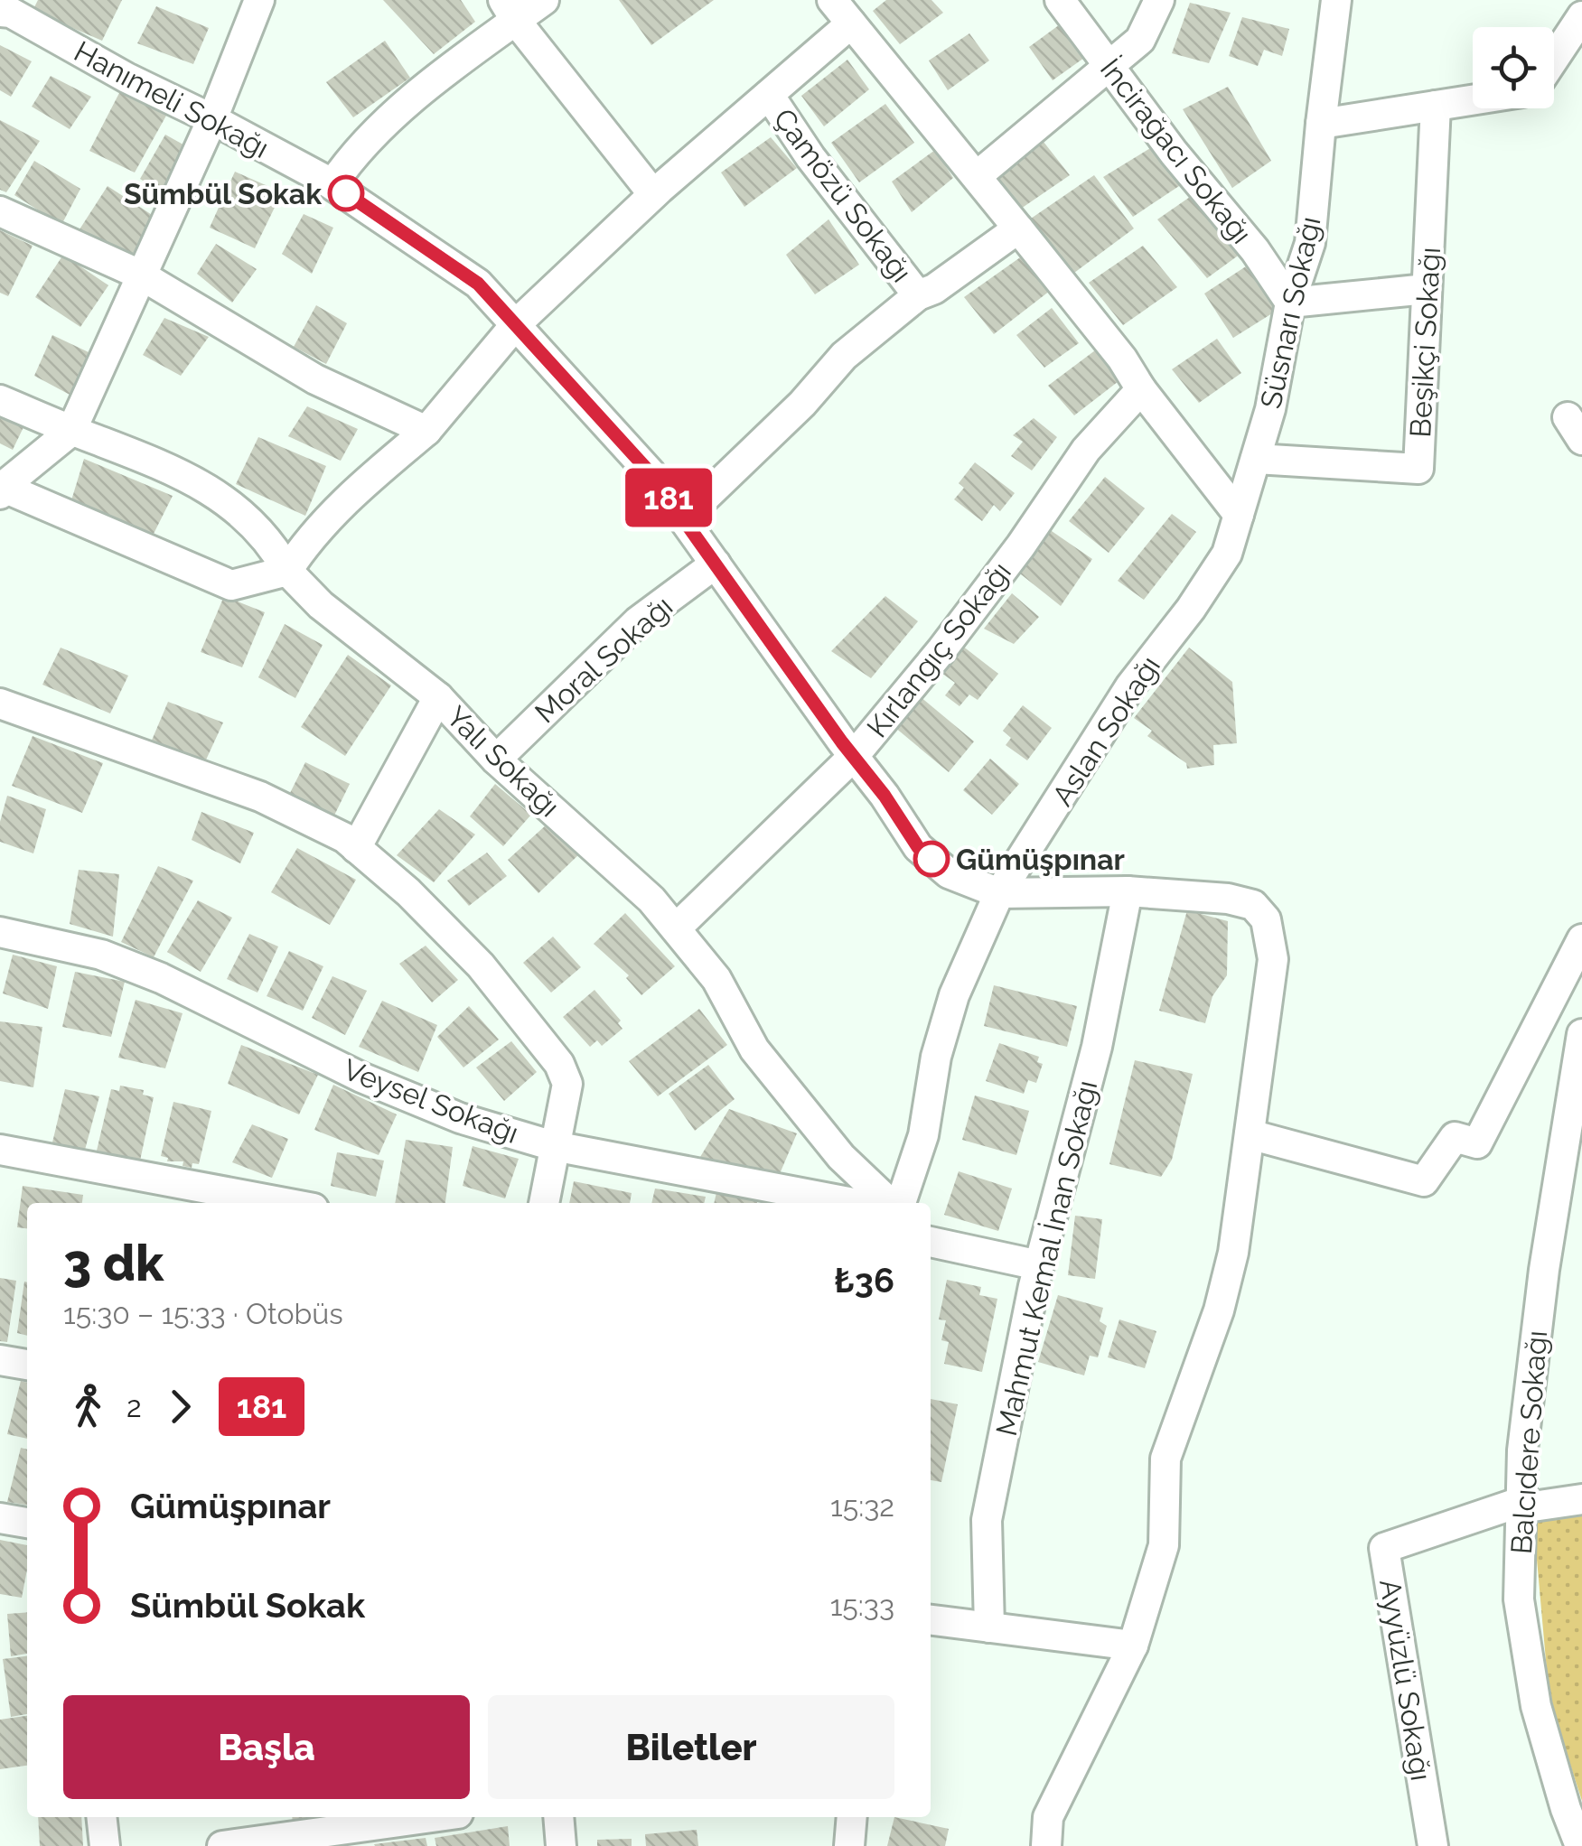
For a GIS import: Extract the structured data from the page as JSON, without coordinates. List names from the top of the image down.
{
  "streets": {
    "street": [
      "Hanımeli Sokağı",
      "İncirağacı Sokağı",
      "Çamözü Sokağı",
      "Süsnarı Sokağı",
      "Beşikçi Sokağı",
      "Kırlangıç Sokağı",
      "Moral Sokağı",
      "Aslan Sokağı",
      "Yalı Sokağı",
      "Veysel Sokağı",
      "Mahmut Kemal İnan Sokağı",
      "Balcıdere Sokağı",
      "Ayyüzlü Sokağı"
    ]
  },
  "crossings": [
    ["Hanımeli Sokağı", "Kırlangıç Sokağı"],
    ["Hanımeli Sokağı", "Moral Sokağı"],
    ["Hanımeli Sokağı", "Aslan Sokağı"],
    ["İncirağacı Sokağı", "Süsnarı Sokağı"],
    ["Süsnarı Sokağı", "Beşikçi Sokağı"],
    ["Süsnarı Sokağı", "Aslan Sokağı"],
    ["Kırlangıç Sokağı", "Yalı Sokağı"],
    ["Moral Sokağı", "Yalı Sokağı"],
    ["Balcıdere Sokağı", "Ayyüzlü Sokağı"]
  ],
  "places": ["Sümbül Sokak", "Gümüşpınar"],
  "lines": ["bus line 181"],
  "page": {
    "on_map": "181",
    "heading": ["3 dk", "15:30 – 15:33 · Otobüs", "₺36"],
    "legs": ["2", "181"],
    "list": [
      {
        "name": "Gümüşpınar",
        "value": "15:32"
      },
      {
        "name": "Sümbül Sokak",
        "value": "15:33"
      }
    ],
    "buttons": ["Başla", "Biletler"]
  }
}
